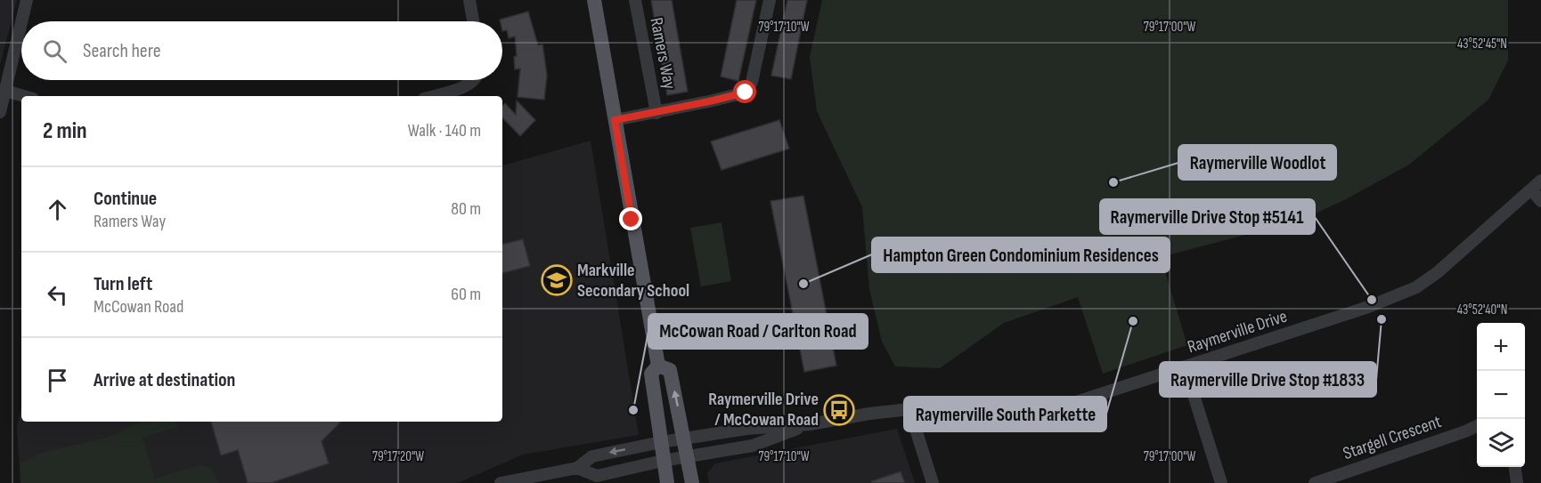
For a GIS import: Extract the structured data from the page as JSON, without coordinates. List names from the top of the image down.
{
  "streets": {
    "street": ["Ramers Way", "Raymerville Drive", "Stargell Crescent"]
  },
  "places": {
    "other": [
      "Raymerville Woodlot",
      "Hampton Green Condominium Residences",
      "Raymerville Drive Stop #5141",
      "Raymerville Drive Stop #1833",
      "Raymerville South Parkette",
      "McCowan Road / Carlton Road"
    ],
    "school or university": ["Markville Secondary School"],
    "bus stop": ["Raymerville Drive / McCowan Road"]
  },
  "page": {
    "search": "Search here",
    "heading": ["2 min", "Walk · 140 m"],
    "list": [
      ["Continue", "Ramers Way", "80 m"],
      ["Turn left", "McCowan Road", "60 m"],
      "Arrive at destination"
    ],
    "map_buttons": ["+", "−"]
  },
  "coordinates": [
    "79°17'10\"W",
    "79°17'00\"W",
    "43°52'45\"N",
    "43°52'40\"N",
    "79°17'20\"W"
  ]
}
